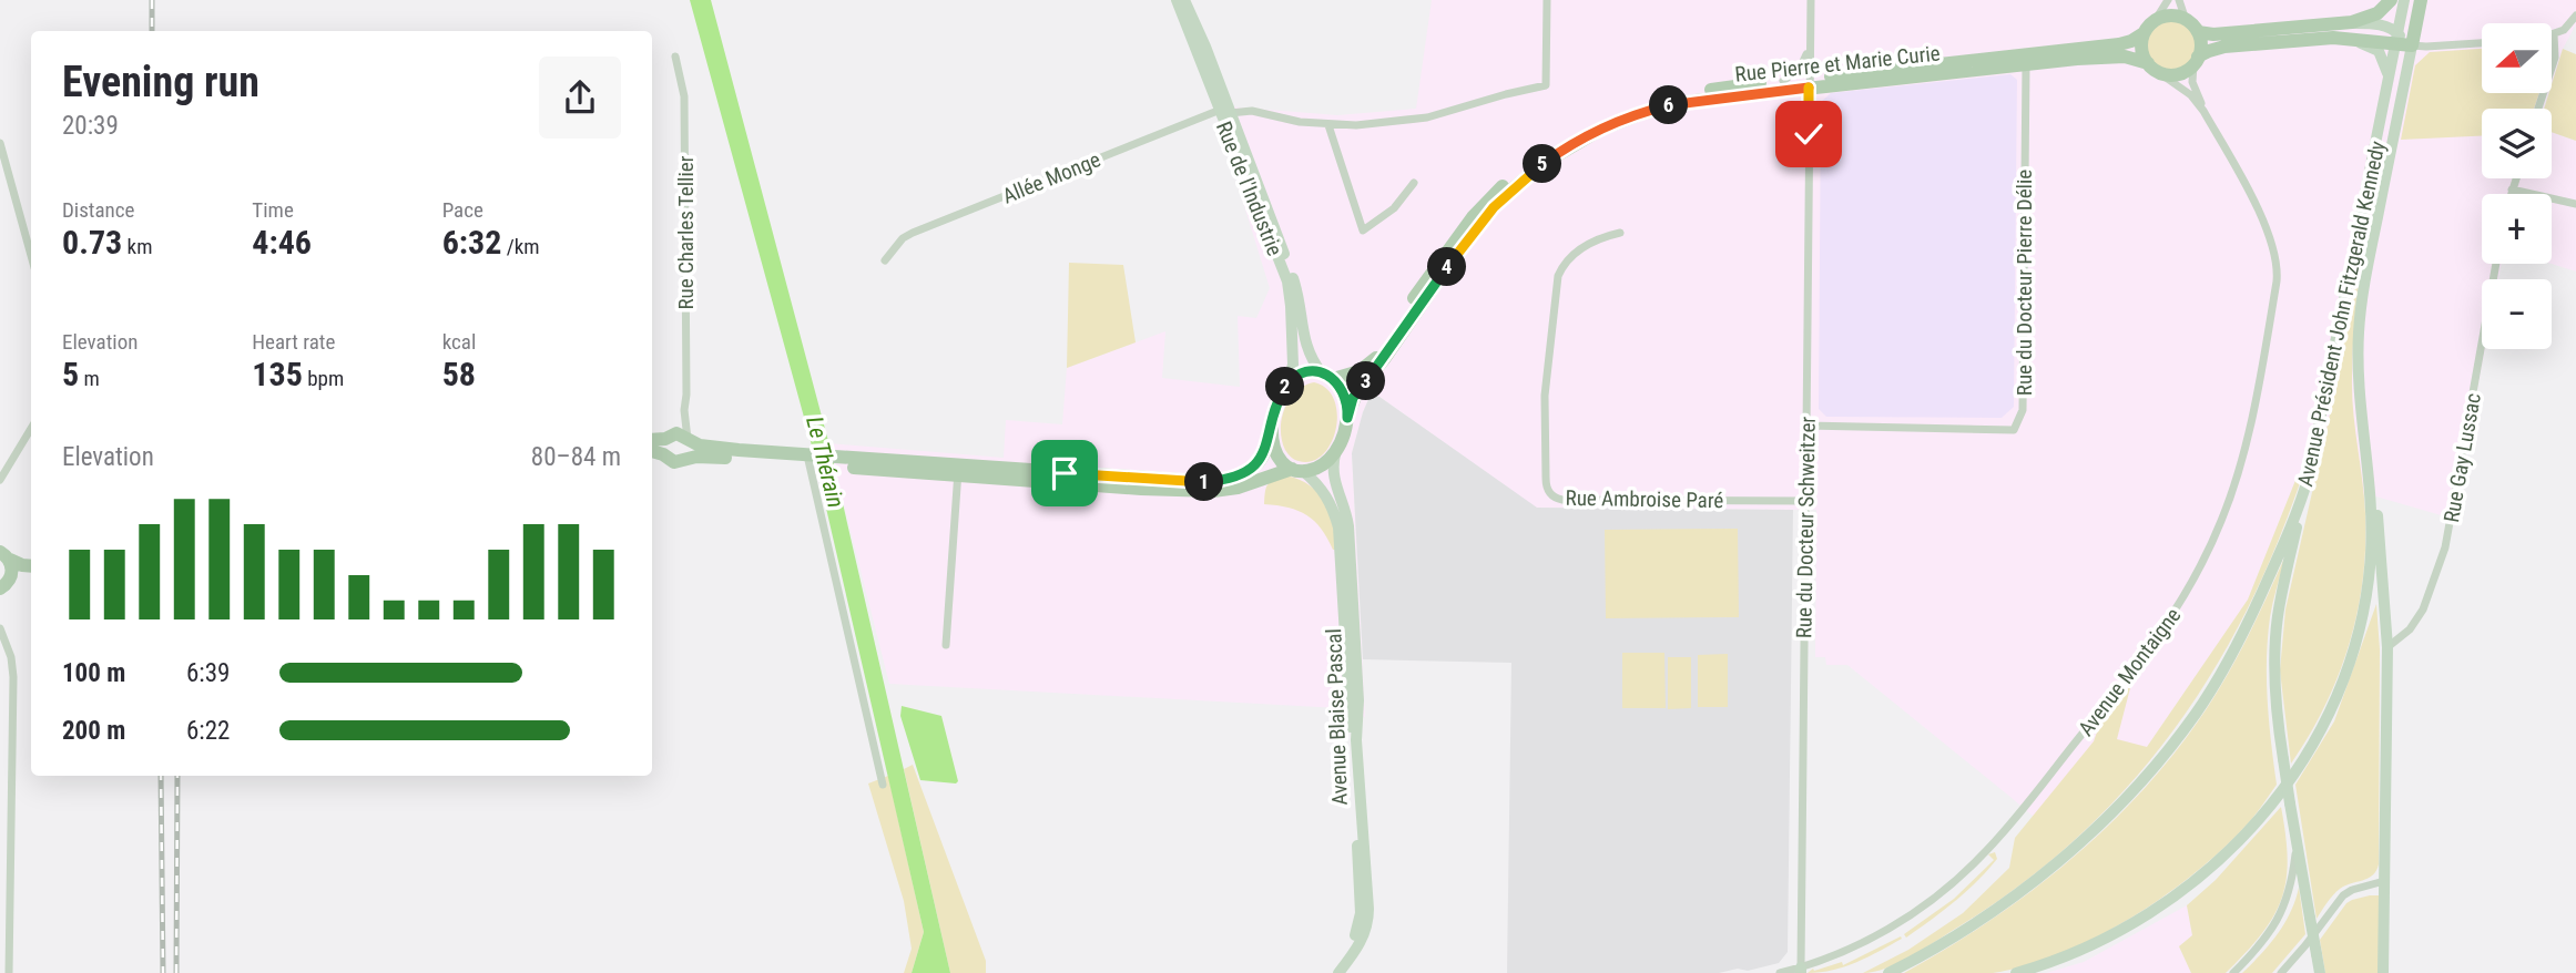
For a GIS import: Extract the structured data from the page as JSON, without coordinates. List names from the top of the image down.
{
  "streets": {
    "main road": [
      "Rue Pierre et Marie Curie",
      "Rue de l'Industrie",
      "Avenue Président John Fitzgerald Kennedy",
      "Avenue Blaise Pascal"
    ],
    "street": [
      "Allée Monge",
      "Rue Charles Tellier",
      "Rue du Docteur Pierre Délie",
      "Rue Gay Lussac",
      "Rue Ambroise Paré",
      "Rue du Docteur Schweitzer",
      "Avenue Montaigne"
    ]
  },
  "crossings": [
    ["Rue Pierre et Marie Curie", "Rue de l'Industrie"],
    ["Rue Pierre et Marie Curie", "Rue du Docteur Pierre Délie"],
    ["Rue Pierre et Marie Curie", "Rue du Docteur Schweitzer"],
    ["Rue Pierre et Marie Curie", "Avenue Montaigne"],
    ["Rue Pierre et Marie Curie", "Avenue Blaise Pascal"],
    ["Allée Monge", "Rue de l'Industrie"],
    ["Rue de l'Industrie", "Avenue Blaise Pascal"],
    ["Rue du Docteur Pierre Délie", "Rue du Docteur Schweitzer"],
    ["Rue Ambroise Paré", "Rue du Docteur Schweitzer"],
    ["Rue du Docteur Schweitzer", "Avenue Montaigne"]
  ],
  "water": ["Le Thérain"],
  "north": "left",
  "page": {
    "map_buttons": ["+", "−"],
    "heading": ["Evening run", "20:39"],
    "pins": [
      "6",
      "5",
      "4",
      "3",
      "2",
      "1"
    ],
    "stats": [
      ["Distance", "0.73 km"],
      ["Time", "4:46"],
      ["Pace", "6:32 /km"],
      ["Elevation", "5 m"],
      ["Heart rate", "135 bpm"],
      ["kcal", "58"]
    ],
    "chart": ["Elevation", "80–84 m"],
    "list": [
      {
        "name": "100 m",
        "note": "6:39"
      },
      {
        "name": "200 m",
        "note": "6:22"
      }
    ]
  }
}
